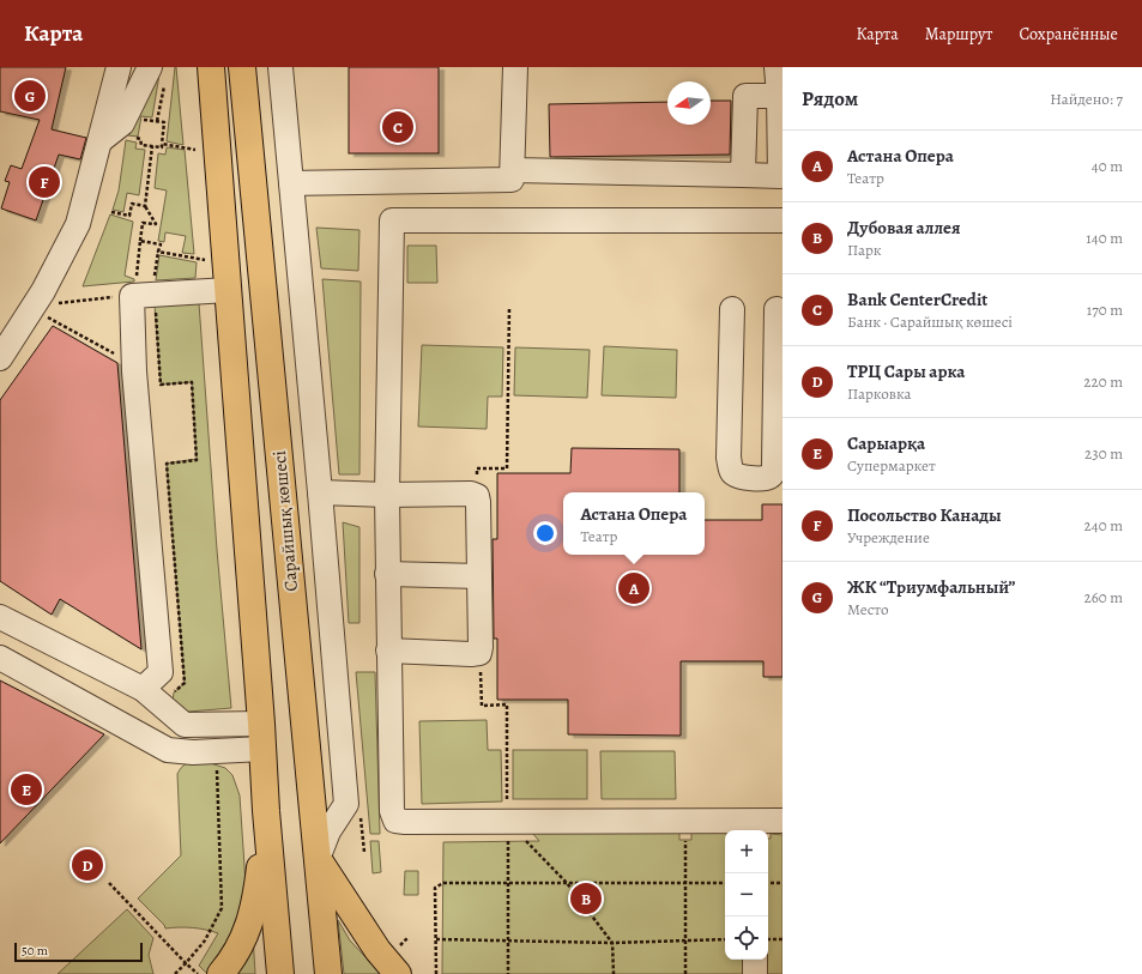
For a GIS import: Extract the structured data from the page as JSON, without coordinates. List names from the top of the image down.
{
  "streets": {
    "main road": ["Сарайшық көшесі"]
  },
  "scale_bar": "50 m",
  "north": "left",
  "page": {
    "header": "Карта",
    "nav": ["Карта", "Маршрут", "Сохранённые"],
    "heading": ["Рядом", "Найдено: 7"],
    "pins": [
      "G",
      "C",
      "F",
      "A",
      "E",
      "D",
      "B"
    ],
    "list": [
      {
        "mark": "A",
        "name": "Астана Опера",
        "note": "Театр",
        "value": "40 m"
      },
      {
        "mark": "B",
        "name": "Дубовая аллея",
        "note": "Парк",
        "value": "140 m"
      },
      {
        "mark": "C",
        "name": "Bank CenterCredit",
        "note": "Банк · Сарайшық көшесі",
        "value": "170 m"
      },
      {
        "mark": "D",
        "name": "ТРЦ Сары арка",
        "note": "Парковка",
        "value": "220 m"
      },
      {
        "mark": "E",
        "name": "Сарыарқа",
        "note": "Супермаркет",
        "value": "230 m"
      },
      {
        "mark": "F",
        "name": "Посольство Канады",
        "note": "Учреждение",
        "value": "240 m"
      },
      {
        "mark": "G",
        "name": "ЖК “Триумфальный”",
        "note": "Место",
        "value": "260 m"
      }
    ],
    "popup": ["Астана Опера", "Театр"],
    "map_buttons": ["+", "−"],
    "scale": "50 m"
  }
}
